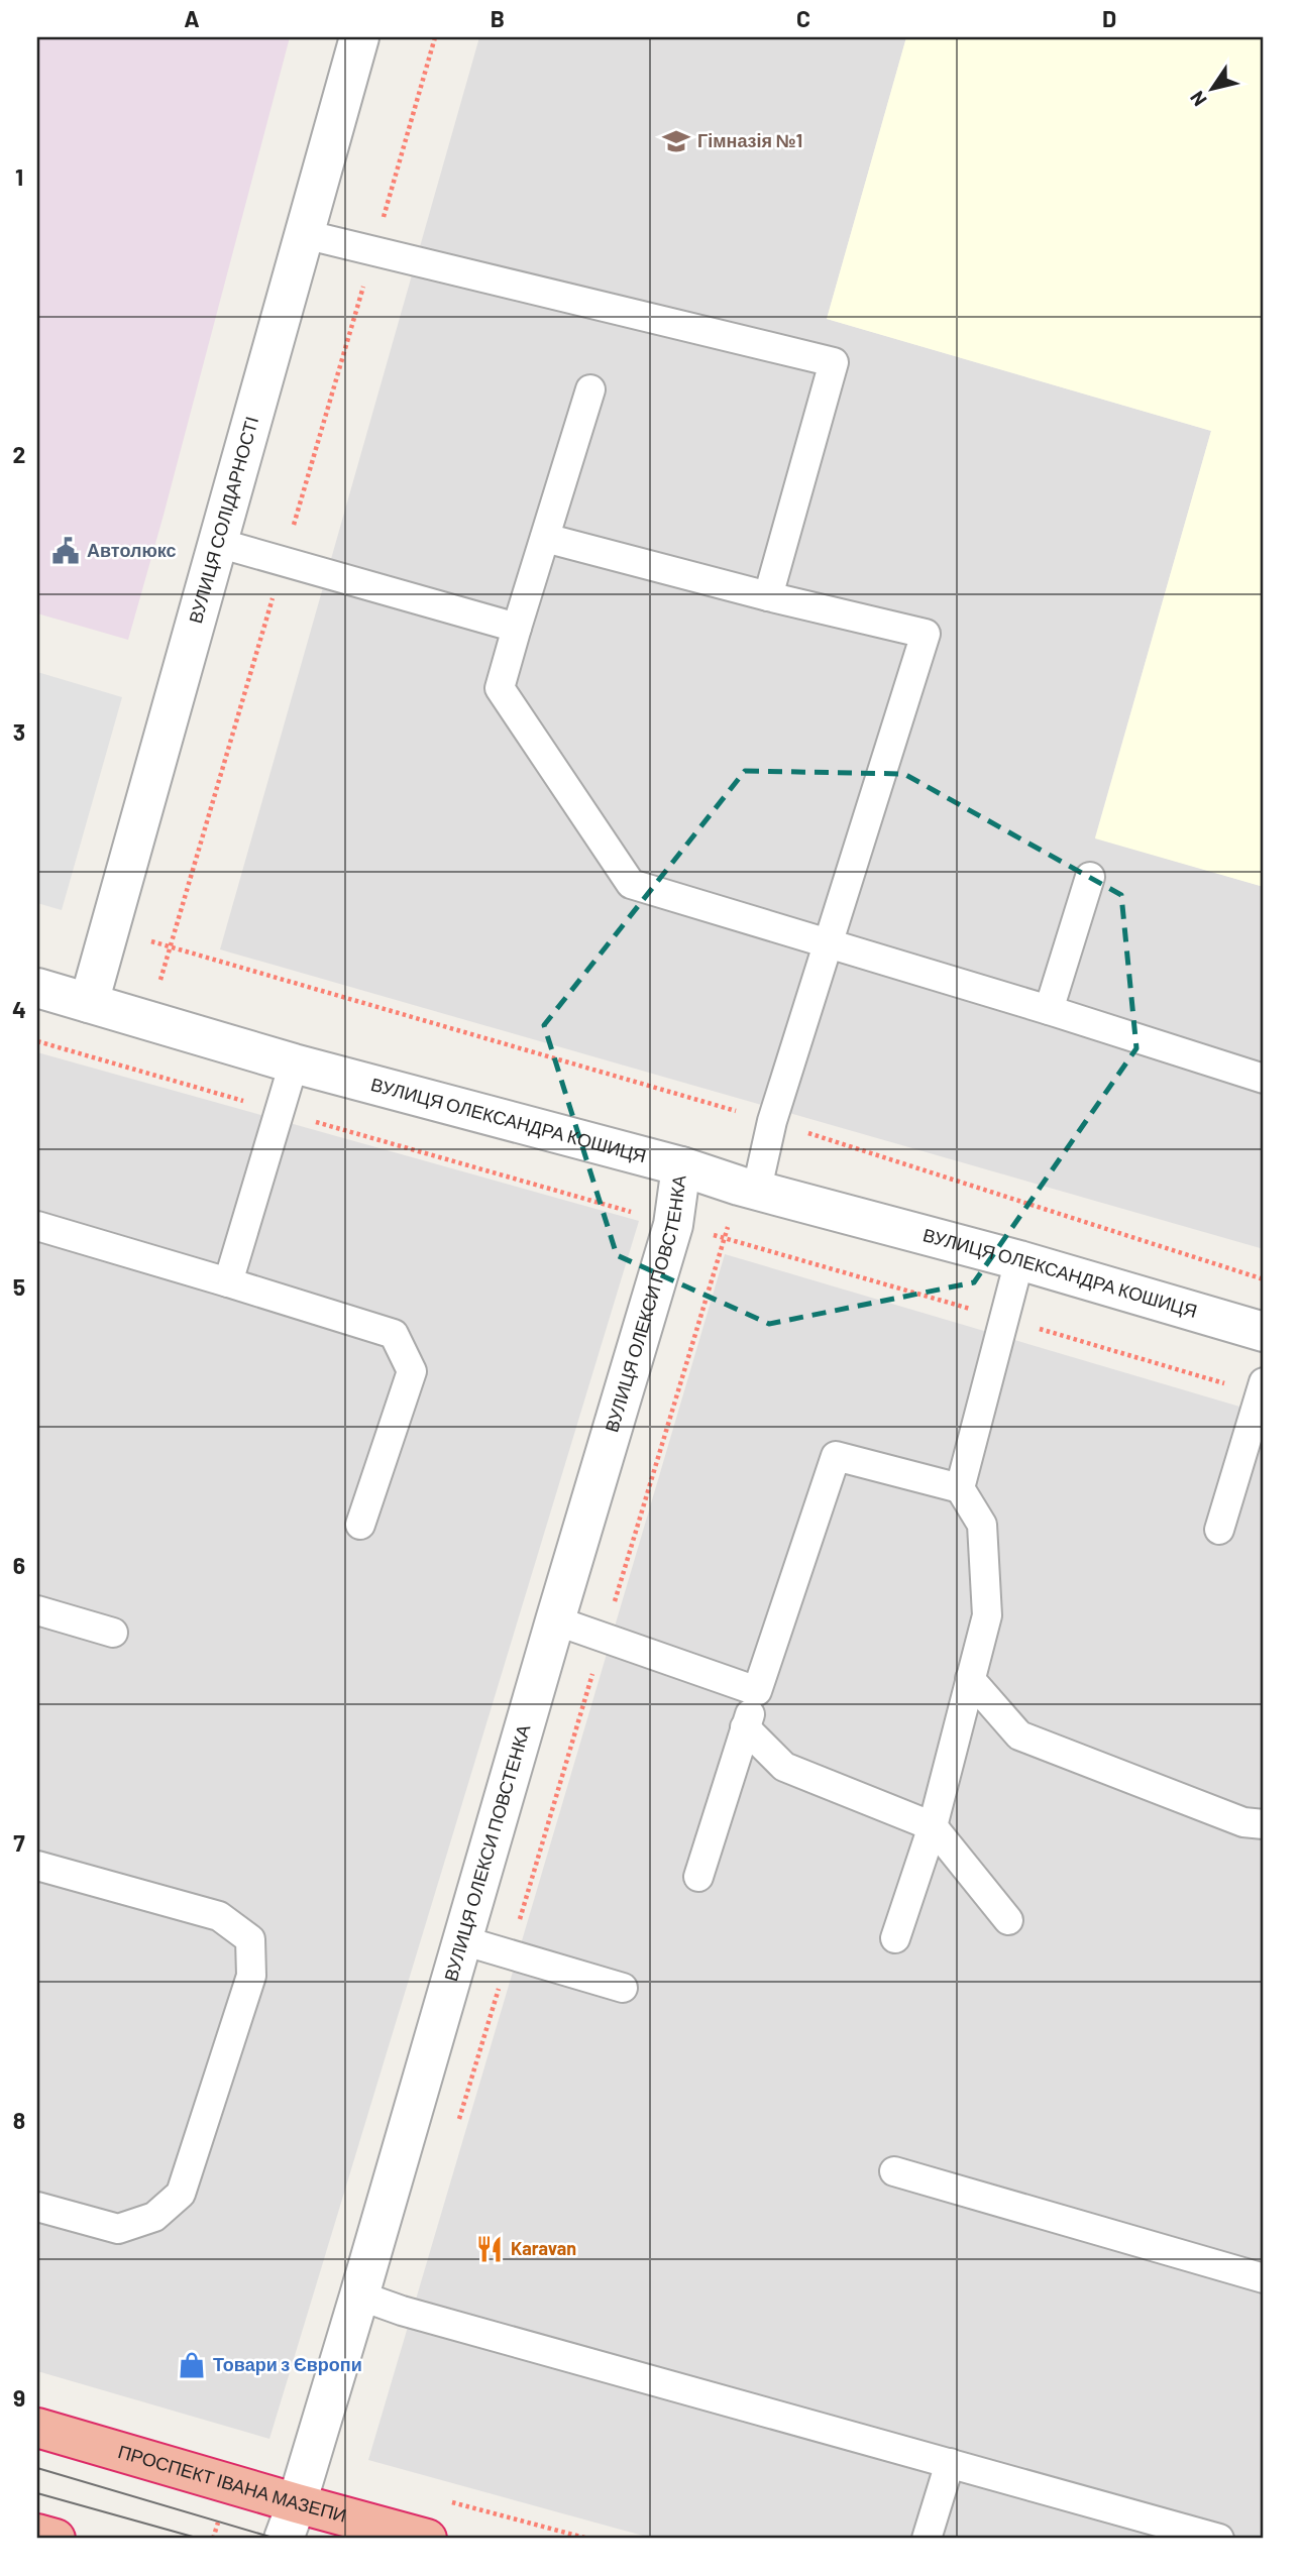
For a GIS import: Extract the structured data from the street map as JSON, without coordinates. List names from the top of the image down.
{
  "streets": {
    "highway": ["ПРОСПЕКТ ІВАНА МАЗЕПИ"],
    "street": ["ВУЛИЦЯ СОЛІДАРНОСТІ", "ВУЛИЦЯ ОЛЕКСАНДРА КОШИЦЯ", "ВУЛИЦЯ ОЛЕКСИ ПОВСТЕНКА"]
  },
  "crossings": [
    ["ВУЛИЦЯ СОЛІДАРНОСТІ", "ВУЛИЦЯ ОЛЕКСАНДРА КОШИЦЯ"],
    ["ВУЛИЦЯ ОЛЕКСАНДРА КОШИЦЯ", "ВУЛИЦЯ ОЛЕКСИ ПОВСТЕНКА"],
    ["ВУЛИЦЯ ОЛЕКСИ ПОВСТЕНКА", "ПРОСПЕКТ ІВАНА МАЗЕПИ"]
  ],
  "places": {
    "school or university": ["Гімназія №1"],
    "public building": ["Автолюкс"],
    "restaurant": ["Karavan"],
    "shop": ["Товари з Європи"]
  },
  "north": "bottom left",
  "grid": {
    "columns": [
      "A",
      "B",
      "C",
      "D"
    ],
    "rows": [
      "1",
      "2",
      "3",
      "4",
      "5",
      "6",
      "7",
      "8",
      "9"
    ]
  }
}
